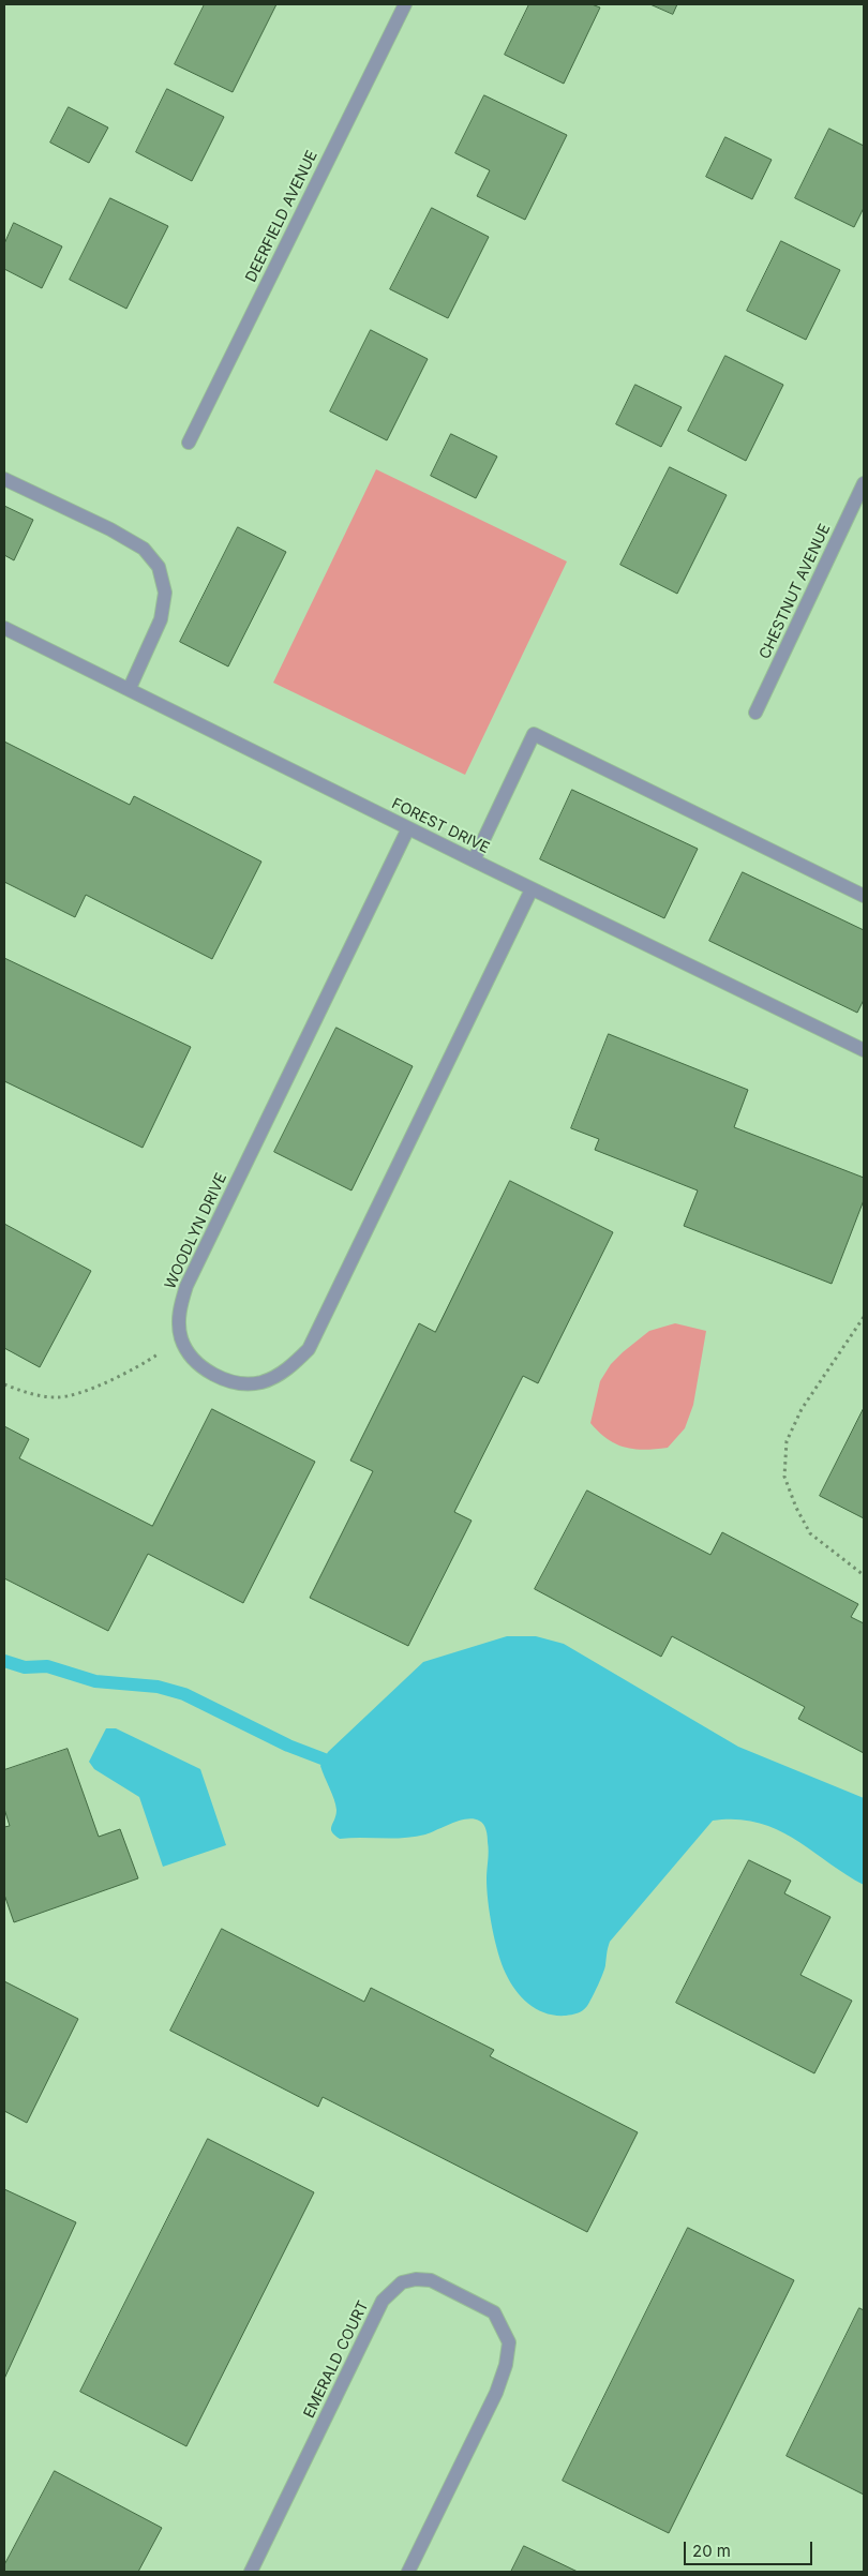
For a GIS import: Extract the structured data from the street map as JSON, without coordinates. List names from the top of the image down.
{
  "streets": {
    "street": [
      "DEERFIELD AVENUE",
      "CHESTNUT AVENUE",
      "FOREST DRIVE",
      "WOODLYN DRIVE",
      "EMERALD COURT"
    ]
  },
  "crossings": [
    ["FOREST DRIVE", "WOODLYN DRIVE"]
  ],
  "scale_bar": "20 m"
}
